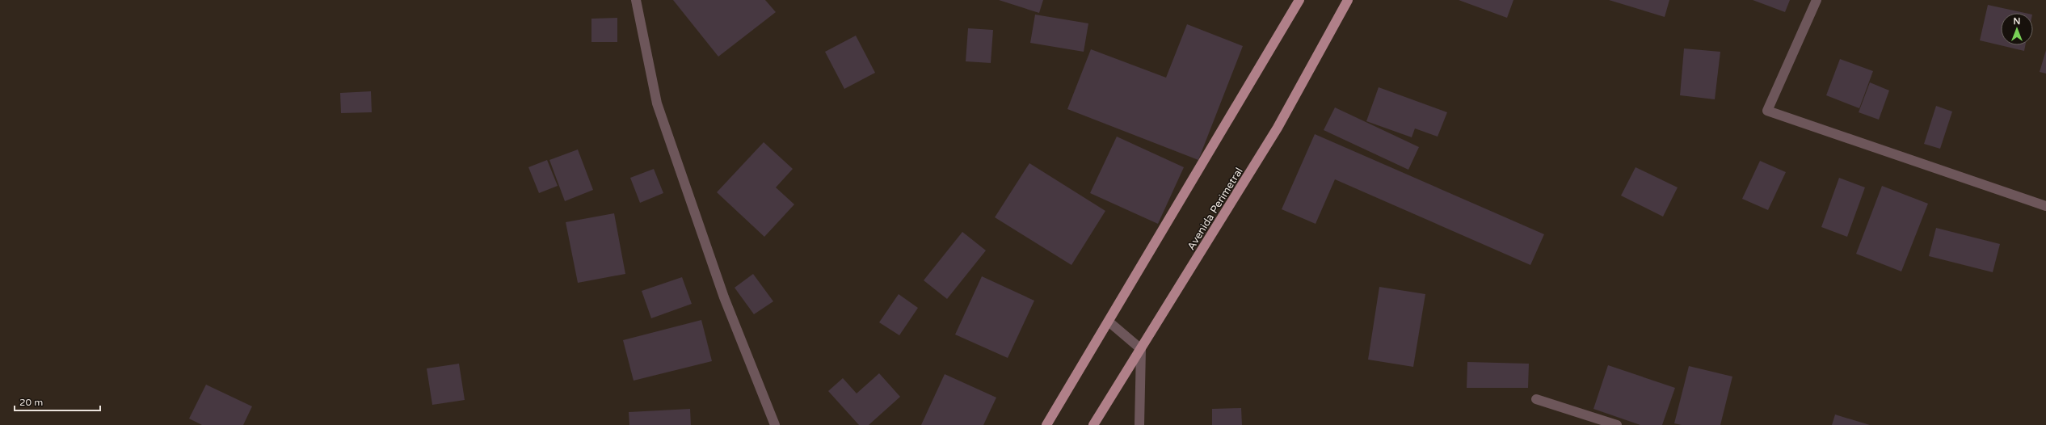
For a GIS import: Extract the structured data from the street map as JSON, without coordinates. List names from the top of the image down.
{
  "streets": {
    "main road": ["Avenida Perimetral"]
  },
  "scale_bar": "20 m",
  "north": "top"
}
